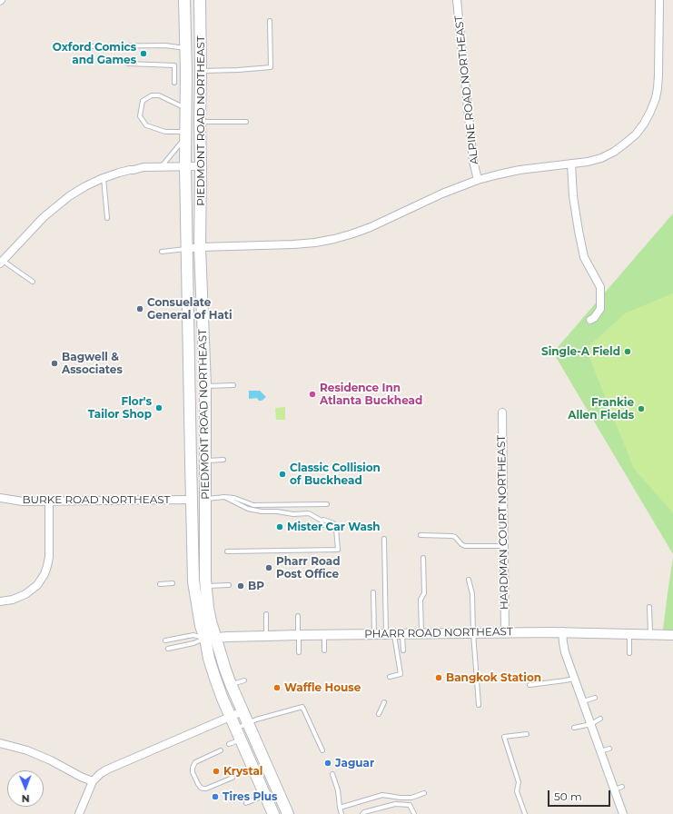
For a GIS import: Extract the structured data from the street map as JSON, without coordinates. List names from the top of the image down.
{
  "streets": {
    "main road": ["PIEDMONT ROAD NORTHEAST"],
    "street": [
      "ALPINE ROAD NORTHEAST",
      "BURKE ROAD NORTHEAST",
      "HARDMAN COURT NORTHEAST",
      "PHARR ROAD NORTHEAST"
    ]
  },
  "crossings": [
    ["PIEDMONT ROAD NORTHEAST", "BURKE ROAD NORTHEAST"],
    ["PIEDMONT ROAD NORTHEAST", "PHARR ROAD NORTHEAST"],
    ["HARDMAN COURT NORTHEAST", "PHARR ROAD NORTHEAST"]
  ],
  "places": [
    "Oxford Comics and Games",
    "Consuelate General of Hati",
    "Single-A Field",
    "Bagwell & Associates",
    "Residence Inn Atlanta Buckhead",
    "Flor's Tailor Shop",
    "Frankie Allen Fields",
    "Classic Collision of Buckhead",
    "Mister Car Wash",
    "Pharr Road Post Office",
    "BP",
    "Bangkok Station",
    "Waffle House",
    "Jaguar",
    "Krystal",
    "Tires Plus"
  ],
  "scale_bar": "50 m",
  "north": "bottom"
}
